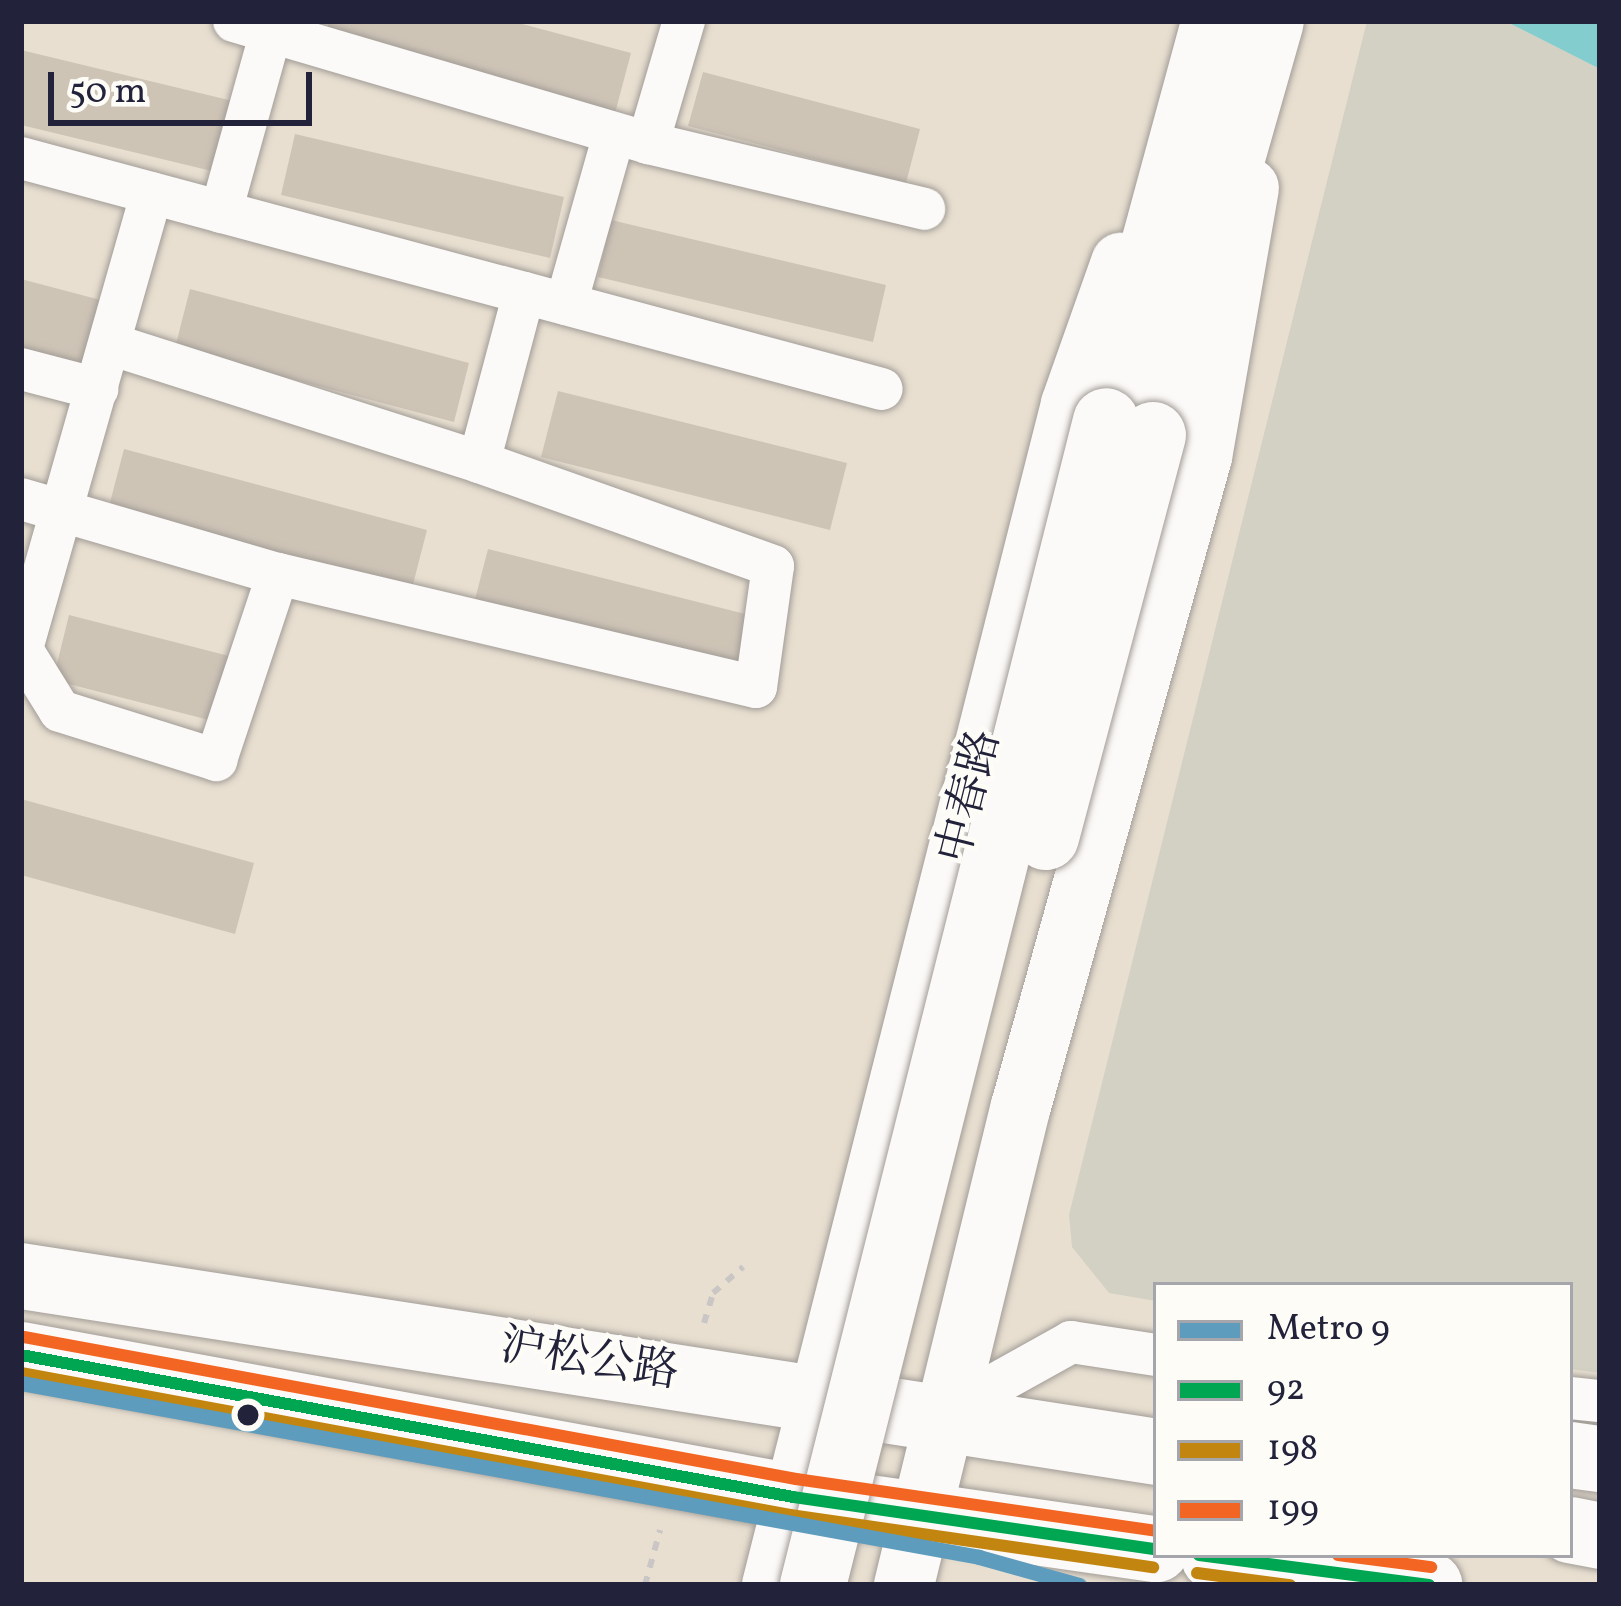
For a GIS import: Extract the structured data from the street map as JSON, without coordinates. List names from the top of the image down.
{
  "streets": {
    "main road": ["中春路", "沪松公路"]
  },
  "crossings": [
    ["中春路", "沪松公路"]
  ],
  "lines": [
    "transit line 199",
    "transit line 92",
    "transit line 198",
    "metro line 9"
  ],
  "legend": [
    "Metro 9",
    "92",
    "198",
    "199"
  ],
  "scale_bar": "50 m"
}
